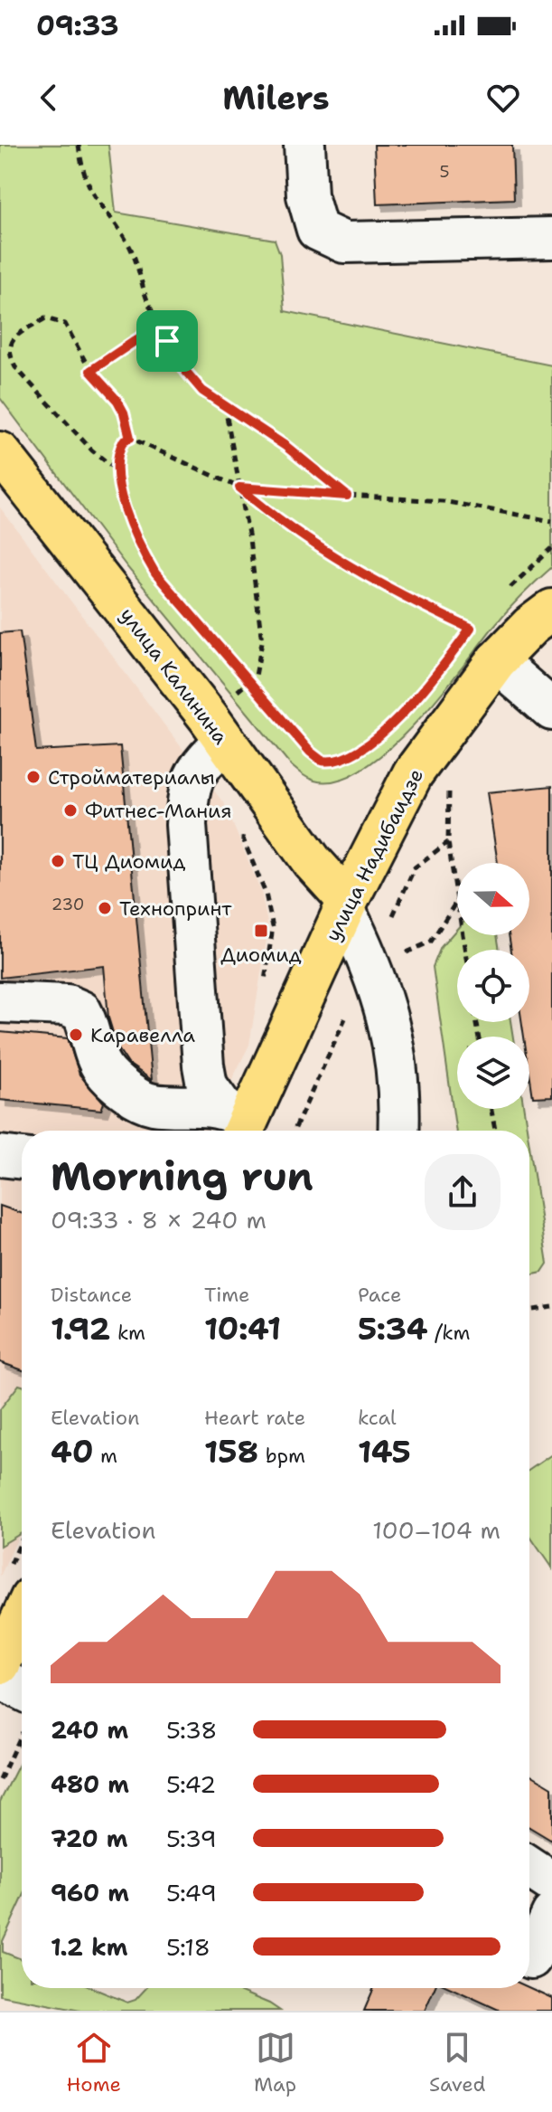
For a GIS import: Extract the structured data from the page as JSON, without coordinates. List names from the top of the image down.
{
  "streets": {
    "main road": ["улица Калинина", "улица Надибаидзе"]
  },
  "crossings": [
    ["улица Калинина", "улица Надибаидзе"]
  ],
  "places": {
    "other": [
      "Стройматериалы",
      "Фитнес-Мания",
      "ТЦ Диомид",
      "Технопринт",
      "Каравелла"
    ],
    "transit": ["Диомид"]
  },
  "house_numbers": ["5", "230"],
  "north": "right",
  "page": {
    "status": "09:33",
    "header": "Milers",
    "heading": ["Morning run", "09:33 · 8 × 240 m"],
    "stats": [
      ["Distance", "1.92 km"],
      ["Time", "10:41"],
      ["Pace", "5:34 /km"],
      ["Elevation", "40 m"],
      ["Heart rate", "158 bpm"],
      ["kcal", "145"]
    ],
    "chart": ["Elevation", "100–104 m"],
    "list": [
      {
        "name": "240 m",
        "note": "5:38"
      },
      {
        "name": "480 m",
        "note": "5:42"
      },
      {
        "name": "720 m",
        "note": "5:39"
      },
      {
        "name": "960 m",
        "note": "5:49"
      },
      {
        "name": "1.2 km",
        "note": "5:18"
      }
    ],
    "tabs": ["Home", "Map", "Saved"]
  }
}
